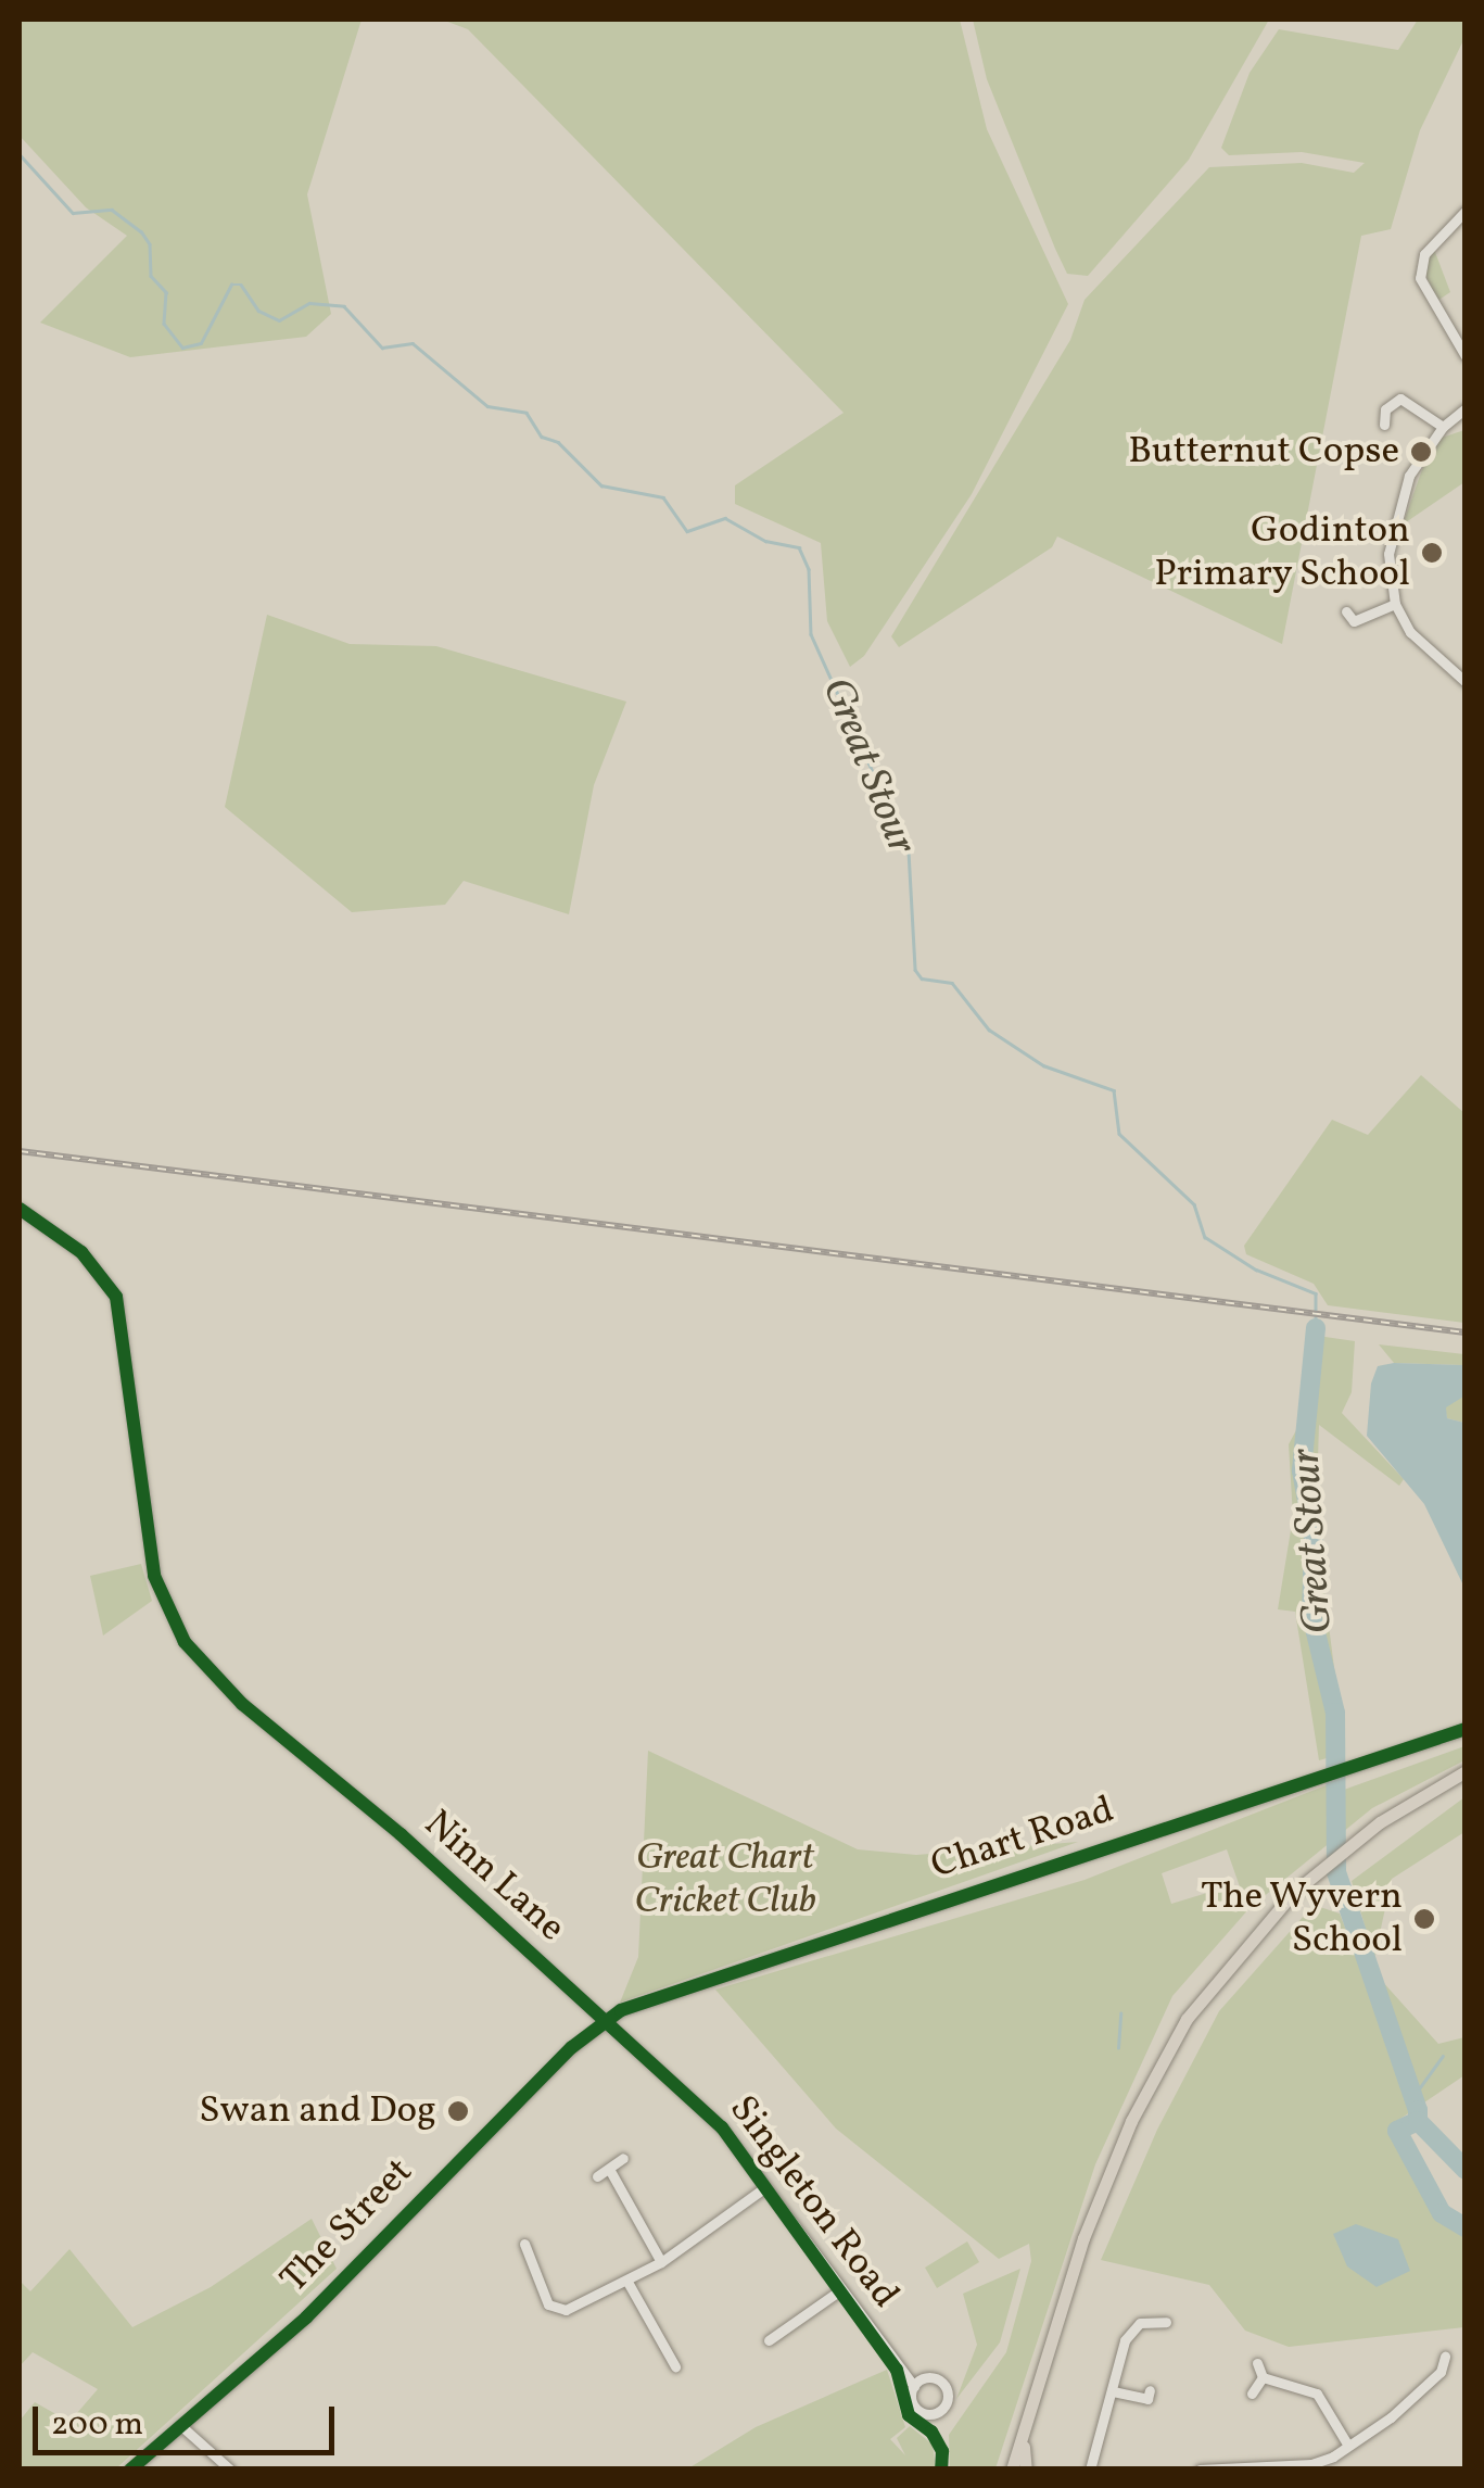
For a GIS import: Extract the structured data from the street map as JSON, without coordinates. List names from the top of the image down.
{
  "streets": {
    "street": [
      "Chart Road",
      "Ninn Lane",
      "Singleton Road",
      "The Street"
    ]
  },
  "crossings": [
    ["Chart Road", "Ninn Lane"],
    ["Chart Road", "Singleton Road"],
    ["Chart Road", "The Street"],
    ["Ninn Lane", "Singleton Road"],
    ["Ninn Lane", "The Street"],
    ["Singleton Road", "The Street"]
  ],
  "water": ["Great Stour"],
  "parks": ["Great Chart Cricket Club"],
  "places": [
    "Butternut Copse",
    "Godinton Primary School",
    "The Wyvern School",
    "Swan and Dog"
  ],
  "scale_bar": "200 m"
}
